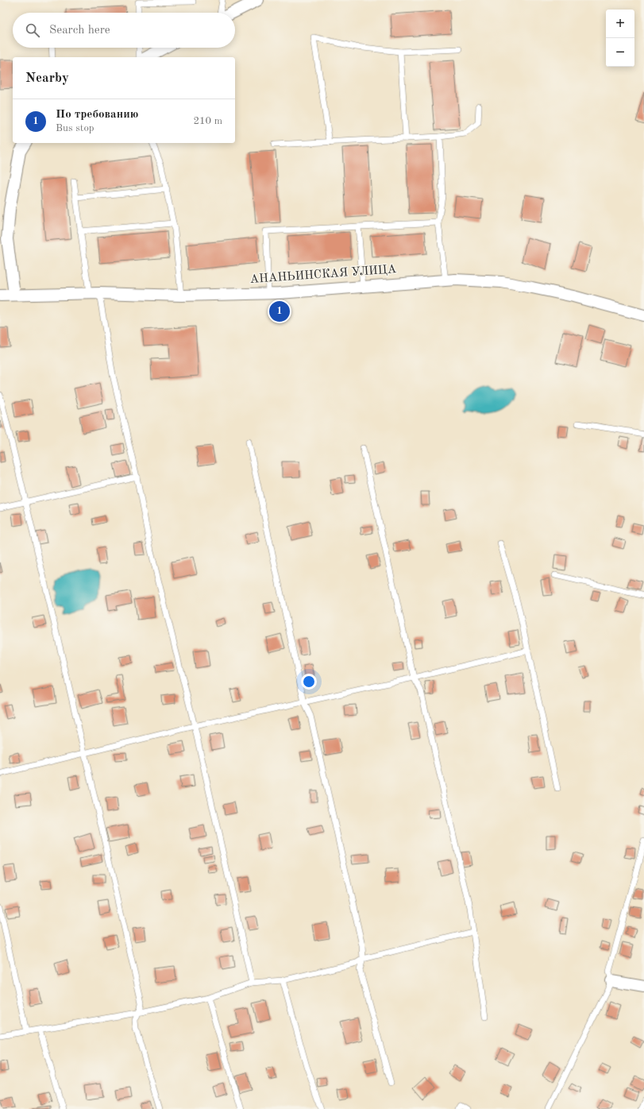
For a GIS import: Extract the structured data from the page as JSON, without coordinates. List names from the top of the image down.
{
  "streets": {
    "street": ["АНАНЬИНСКАЯ УЛИЦА"]
  },
  "page": {
    "map_buttons": ["+", "−"],
    "search": "Search here",
    "heading": "Nearby",
    "list": [
      {
        "mark": "1",
        "name": "По требованию",
        "note": "Bus stop",
        "value": "210 m"
      }
    ],
    "pins": "1"
  }
}
